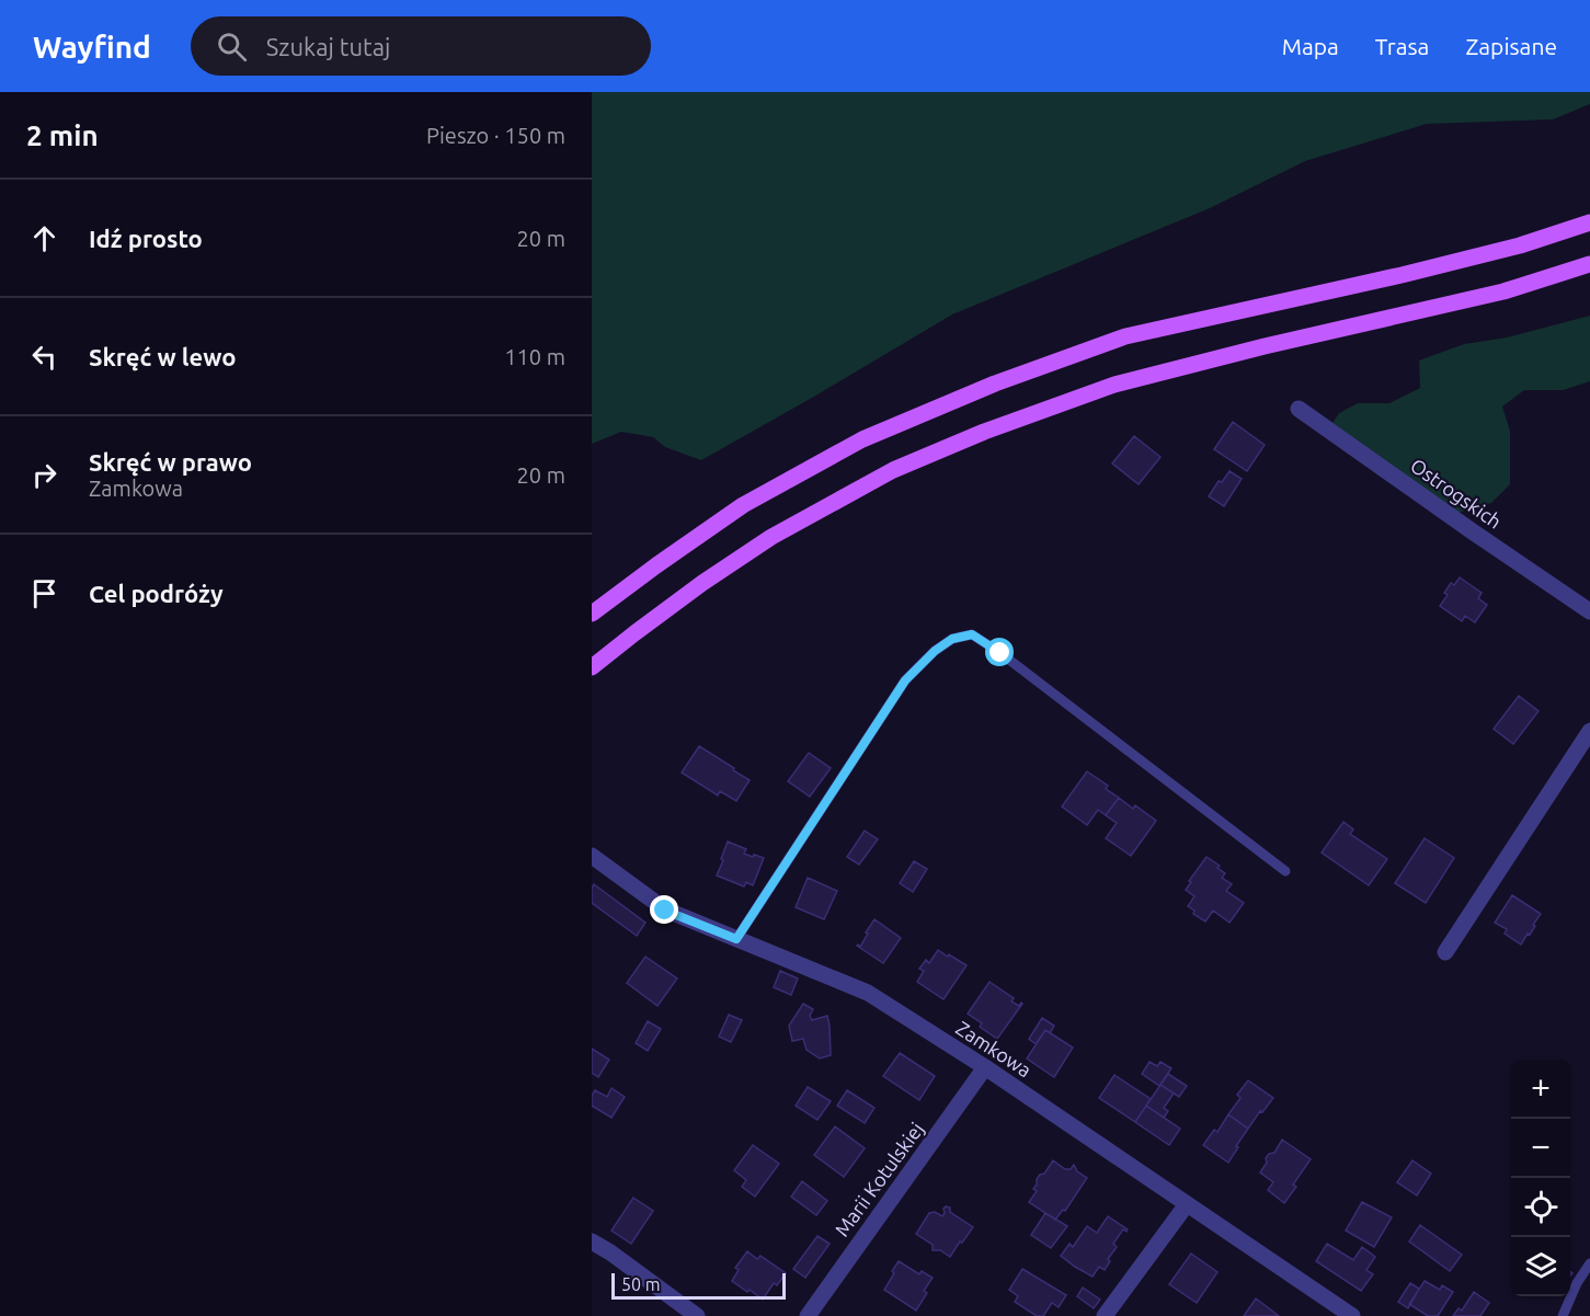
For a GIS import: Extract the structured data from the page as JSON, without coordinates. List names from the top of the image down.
{
  "streets": {
    "street": ["Ostrogskich", "Zamkowa", "Marii Kotulskiej"]
  },
  "crossings": [
    ["Zamkowa", "Marii Kotulskiej"]
  ],
  "scale_bar": "50 m",
  "page": {
    "header": "Wayfind",
    "search": "Szukaj tutaj",
    "nav": ["Mapa", "Trasa", "Zapisane"],
    "heading": ["2 min", "Pieszo · 150 m"],
    "list": [
      ["Idź prosto", "20 m"],
      ["Skręć w lewo", "110 m"],
      ["Skręć w prawo", "Zamkowa", "20 m"],
      "Cel podróży"
    ],
    "map_buttons": ["+", "−"],
    "scale": "50 m"
  }
}
